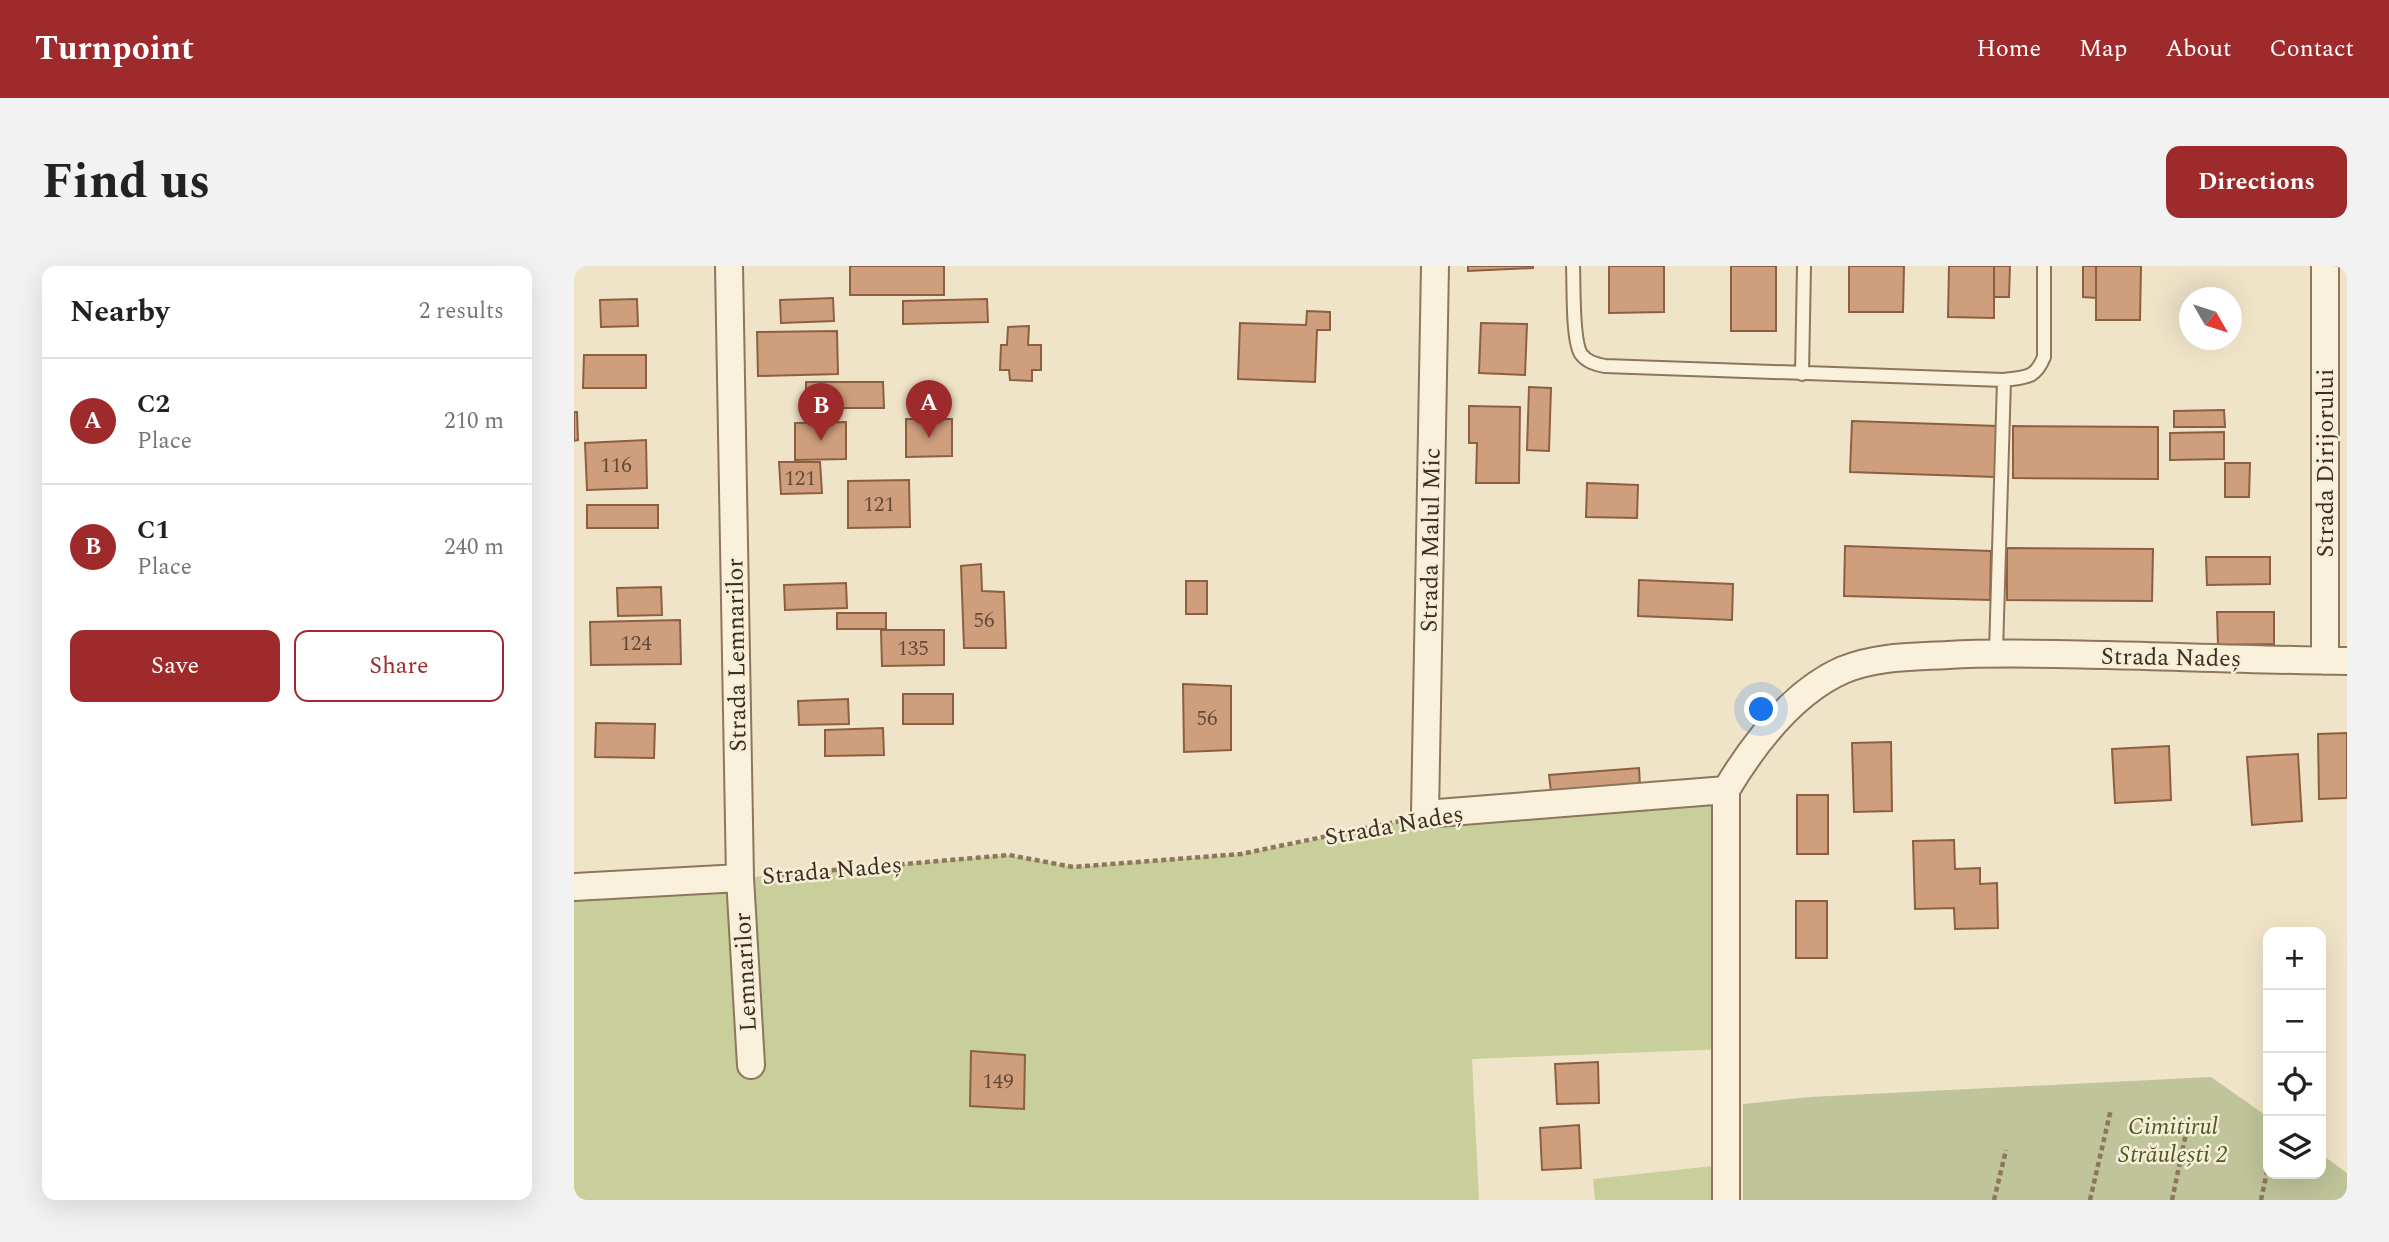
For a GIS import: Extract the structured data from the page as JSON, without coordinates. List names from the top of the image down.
{
  "streets": {
    "street": [
      "Strada Dirijorului",
      "Strada Malul Mic",
      "Strada Lemnarilor",
      "Strada Nadeș",
      "Lemnarilor"
    ]
  },
  "crossings": [
    ["Strada Dirijorului", "Strada Nadeș"],
    ["Strada Malul Mic", "Strada Nadeș"],
    ["Strada Lemnarilor", "Strada Nadeș"],
    ["Strada Lemnarilor", "Lemnarilor"],
    ["Strada Nadeș", "Lemnarilor"]
  ],
  "parks": ["Cimitirul Străulești 2"],
  "house_numbers": [
    "116",
    "121",
    "121",
    "56",
    "124",
    "135",
    "56",
    "149"
  ],
  "north": "bottom right",
  "page": {
    "header": "Turnpoint",
    "nav": [
      "Home",
      "Map",
      "About",
      "Contact"
    ],
    "title": "Find us",
    "buttons": [
      "Directions",
      ["Save", "Share"]
    ],
    "heading": ["Nearby", "2 results"],
    "list": [
      {
        "mark": "A",
        "name": "C2",
        "note": "Place",
        "value": "210 m"
      },
      {
        "mark": "B",
        "name": "C1",
        "note": "Place",
        "value": "240 m"
      }
    ],
    "pins": ["A", "B"],
    "map_buttons": ["+", "−"]
  }
}
